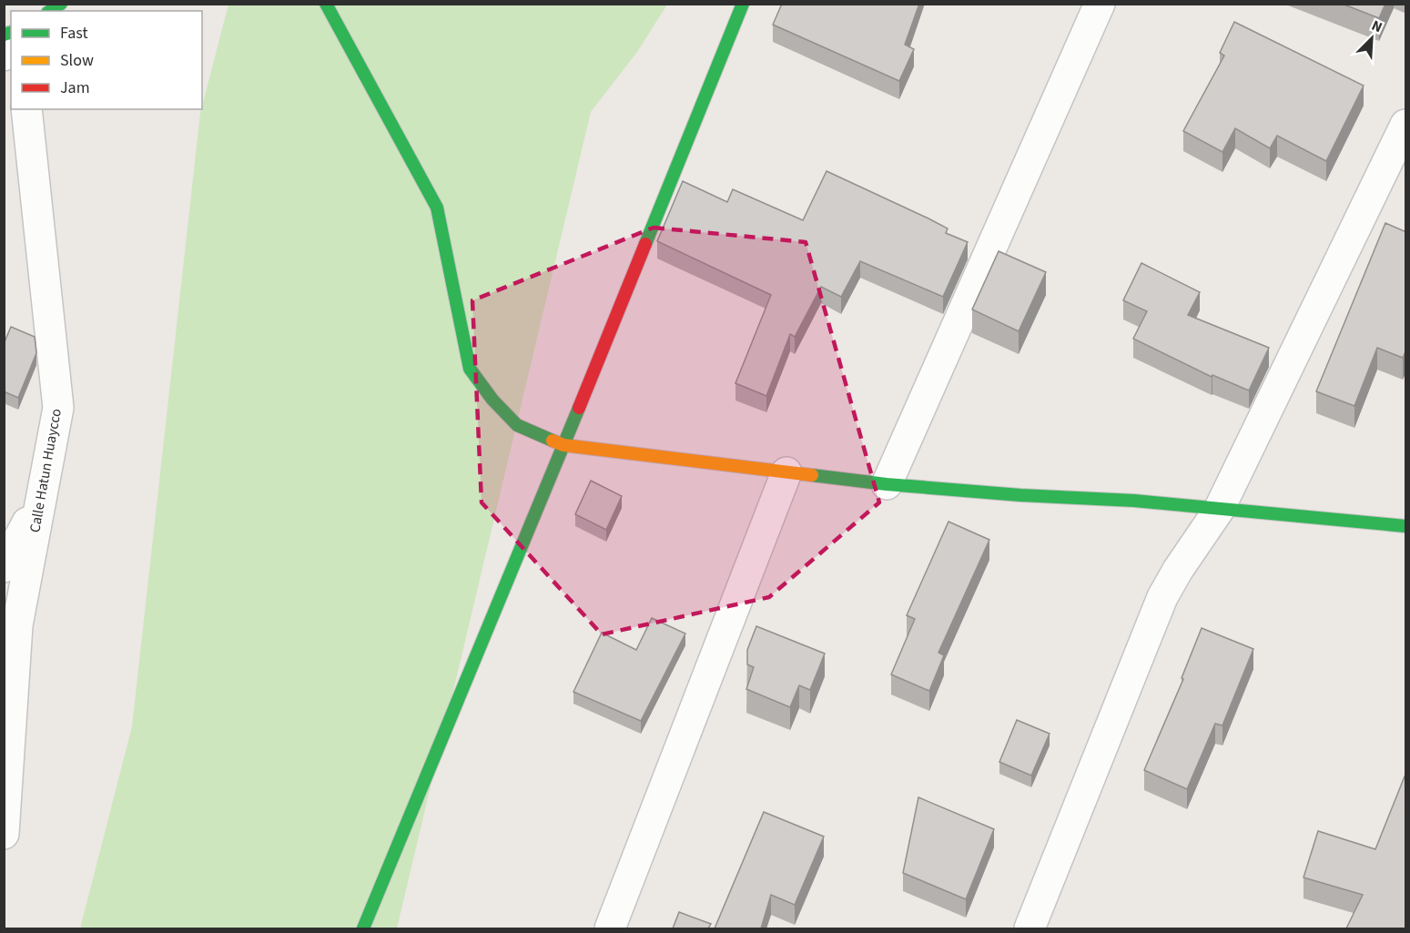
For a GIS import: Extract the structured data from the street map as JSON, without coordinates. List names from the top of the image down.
{
  "streets": {
    "street": ["Calle Hatun Huaycco"]
  },
  "legend": ["Fast", "Slow", "Jam"],
  "north": "top right"
}
